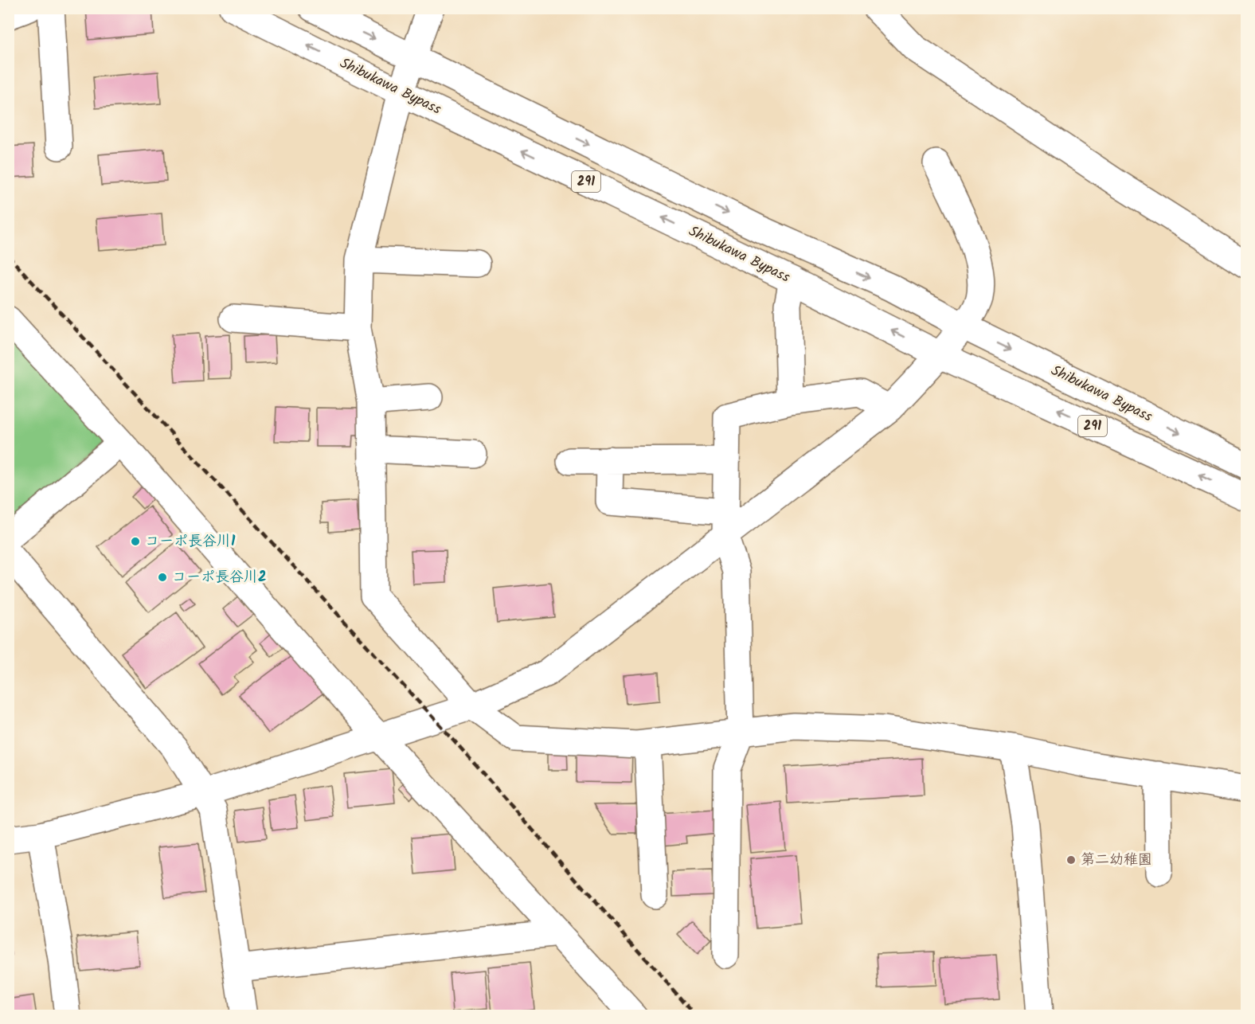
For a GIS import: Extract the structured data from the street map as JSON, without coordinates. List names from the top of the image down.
{
  "streets": {
    "main road": ["Shibukawa Bypass", "291"]
  },
  "places": ["コーポ長谷川1", "コーポ長谷川2", "第二幼稚園"]
}
